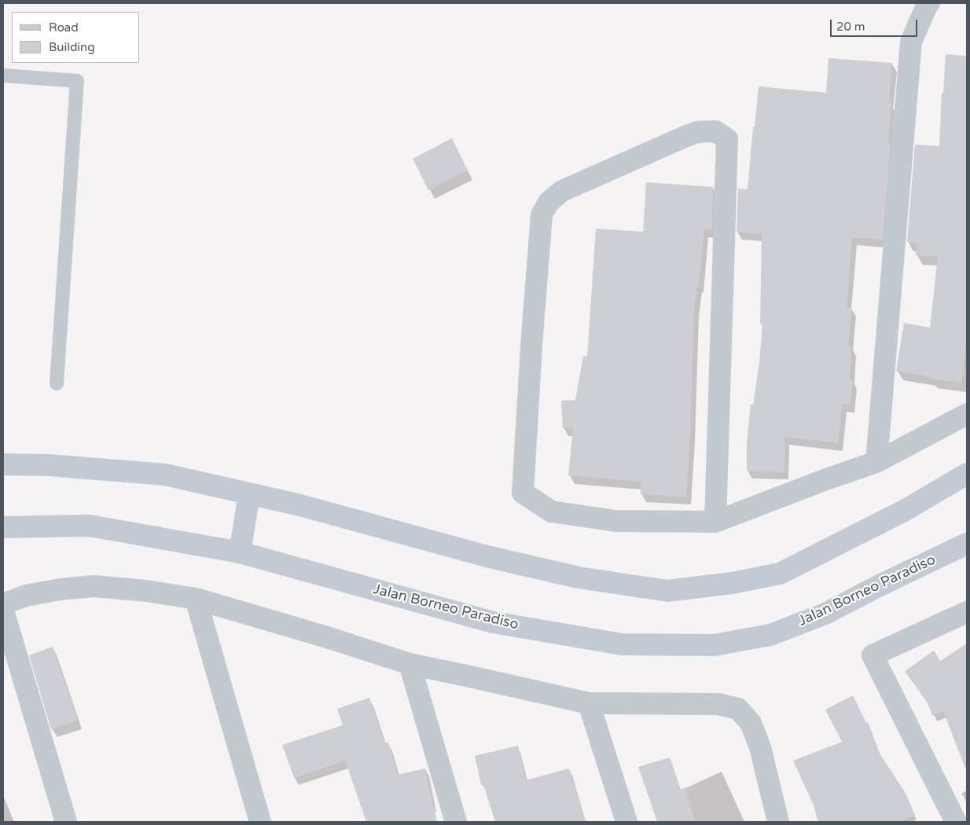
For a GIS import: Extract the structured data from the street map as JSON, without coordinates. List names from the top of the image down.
{
  "streets": {
    "street": ["Jalan Borneo Paradiso"]
  },
  "legend": ["Road", "Building"],
  "scale_bar": "20 m"
}
